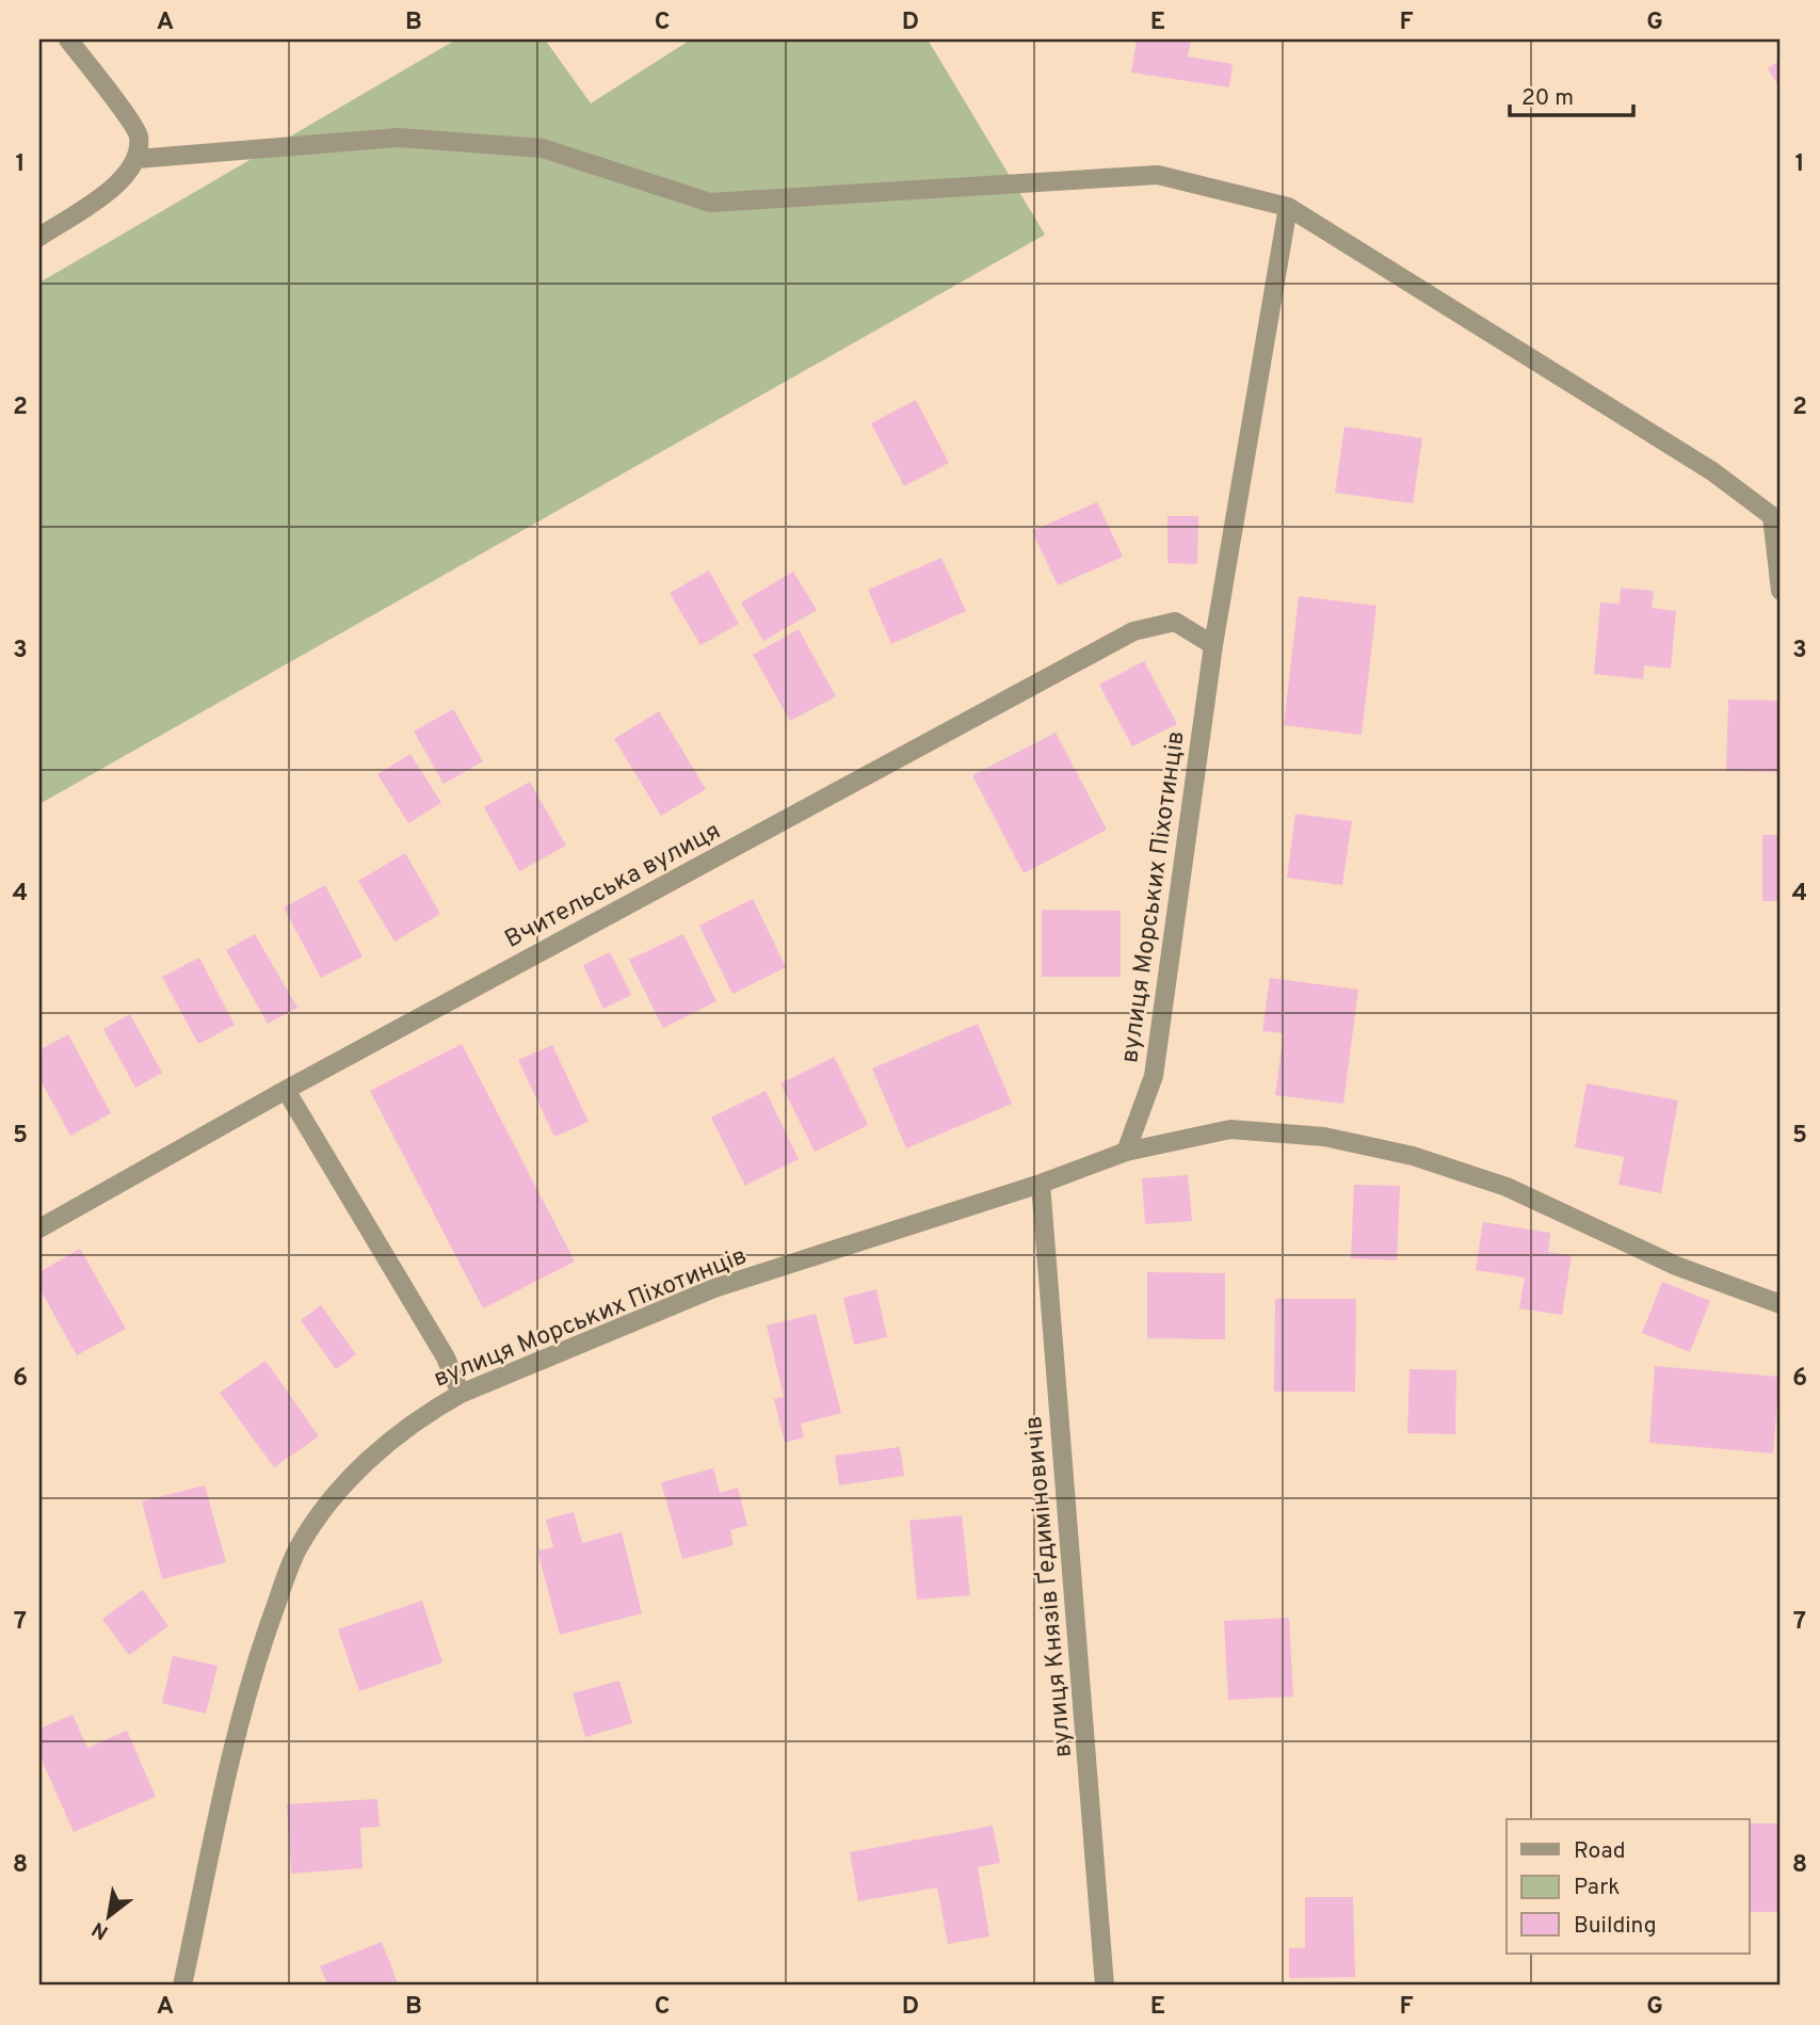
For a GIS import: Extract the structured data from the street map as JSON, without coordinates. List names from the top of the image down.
{
  "streets": {
    "street": ["Вчительська вулиця", "вулиця Морських Піхотинців", "вулиця Князів Ґедиміновичів"]
  },
  "crossings": [
    ["Вчительська вулиця", "вулиця Морських Піхотинців"],
    ["вулиця Морських Піхотинців", "вулиця Князів Ґедиміновичів"]
  ],
  "legend": ["Road", "Park", "Building"],
  "scale_bar": "20 m",
  "north": "bottom left",
  "grid": {
    "columns": [
      "A",
      "B",
      "C",
      "D",
      "E",
      "F",
      "G"
    ],
    "rows": [
      "1",
      "2",
      "3",
      "4",
      "5",
      "6",
      "7",
      "8"
    ]
  }
}
